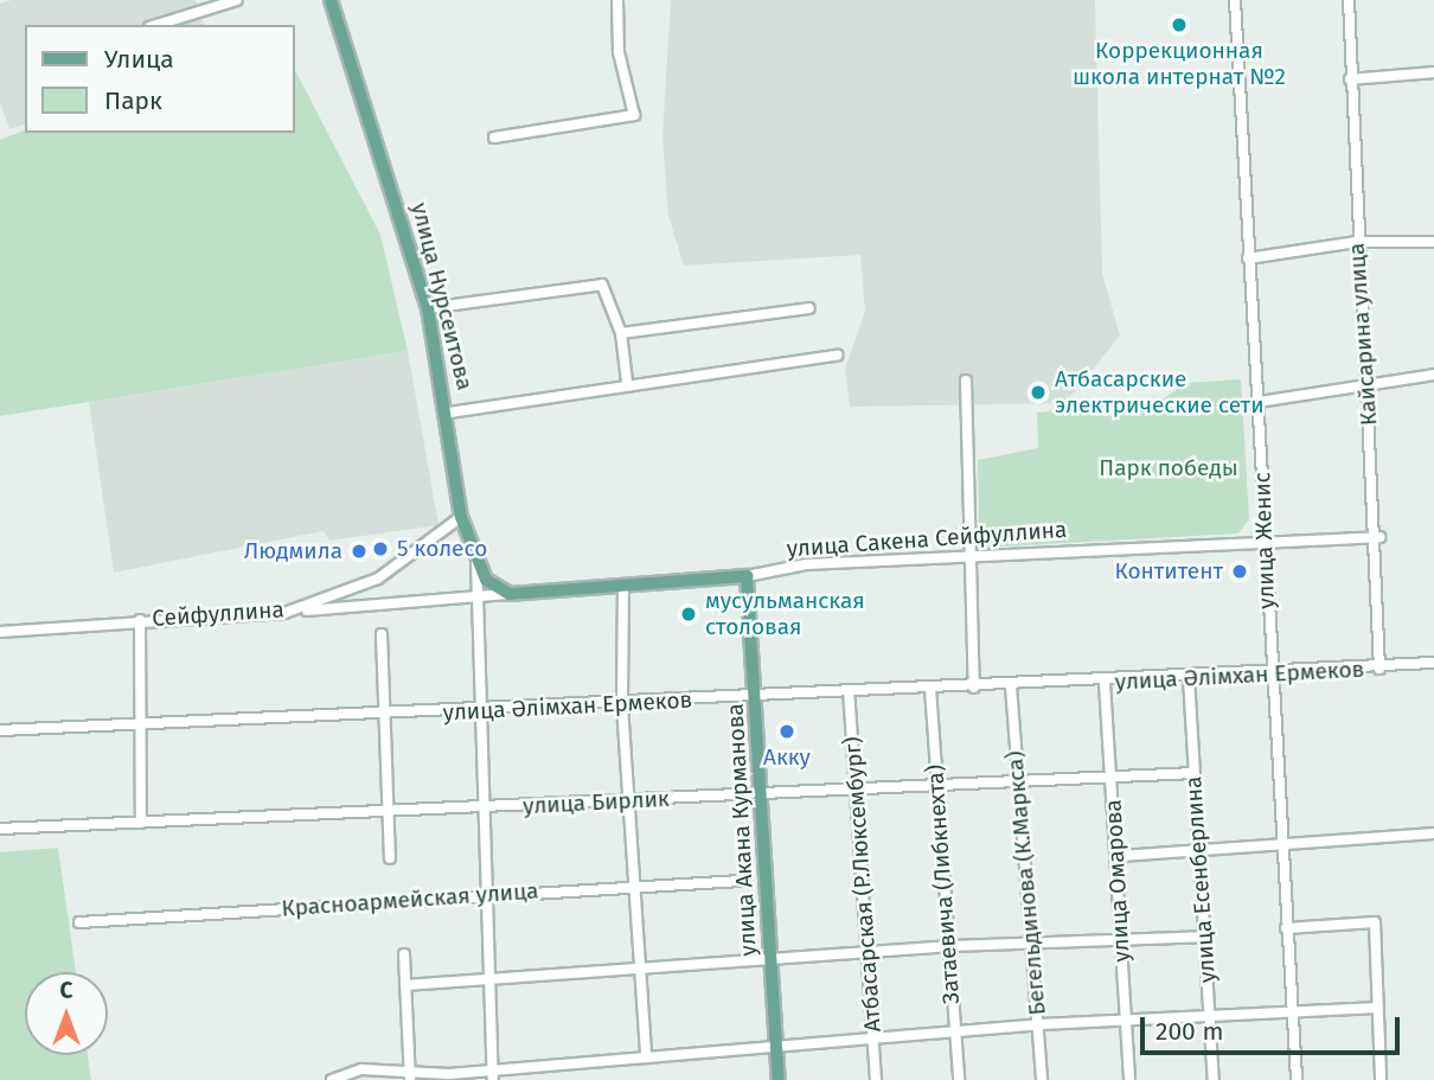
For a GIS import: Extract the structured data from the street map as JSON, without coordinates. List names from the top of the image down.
{
  "streets": {
    "main road": ["улица Нурсеитова", "улица Сакена Сейфуллина", "улица Акана Курманова"],
    "street": [
      "Кайсарина улица",
      "улица Женис",
      "Сейфуллина",
      "улица Әлімхан Ермеков",
      "улица Бирлик",
      "улица Есенберлина",
      "улица Омарова",
      "Бегельдинова (К.Маркса)",
      "Атбасарская (Р.Люксембург)",
      "Затаевича (Либкнехта)",
      "Красноармейская улица"
    ]
  },
  "crossings": [
    ["улица Нурсеитова", "улица Сакена Сейфуллина"],
    ["улица Нурсеитова", "Сейфуллина"],
    ["Кайсарина улица", "улица Сакена Сейфуллина"],
    ["Кайсарина улица", "улица Әлімхан Ермеков"],
    ["улица Сакена Сейфуллина", "улица Женис"],
    ["улица Сакена Сейфуллина", "Сейфуллина"],
    ["улица Сакена Сейфуллина", "улица Акана Курманова"],
    ["улица Женис", "улица Әлімхан Ермеков"],
    ["улица Әлімхан Ермеков", "улица Акана Курманова"],
    ["улица Әлімхан Ермеков", "улица Есенберлина"],
    ["улица Әлімхан Ермеков", "улица Омарова"],
    ["улица Әлімхан Ермеков", "Бегельдинова (К.Маркса)"],
    ["улица Әлімхан Ермеков", "Атбасарская (Р.Люксембург)"],
    ["улица Әлімхан Ермеков", "Затаевича (Либкнехта)"],
    ["улица Бирлик", "улица Акана Курманова"],
    ["улица Бирлик", "улица Есенберлина"],
    ["улица Бирлик", "улица Омарова"],
    ["улица Бирлик", "Бегельдинова (К.Маркса)"],
    ["улица Бирлик", "Атбасарская (Р.Люксембург)"],
    ["улица Бирлик", "Затаевича (Либкнехта)"]
  ],
  "parks": ["Парк победы"],
  "places": [
    "Коррекционная школа интернат №2",
    "Атбасарские электрические сети",
    "5 колесо",
    "Людмила",
    "Контитент",
    "мусульманская столовая",
    "Акку"
  ],
  "legend": ["Улица", "Парк"],
  "scale_bar": "200 m",
  "north": "top"
}
